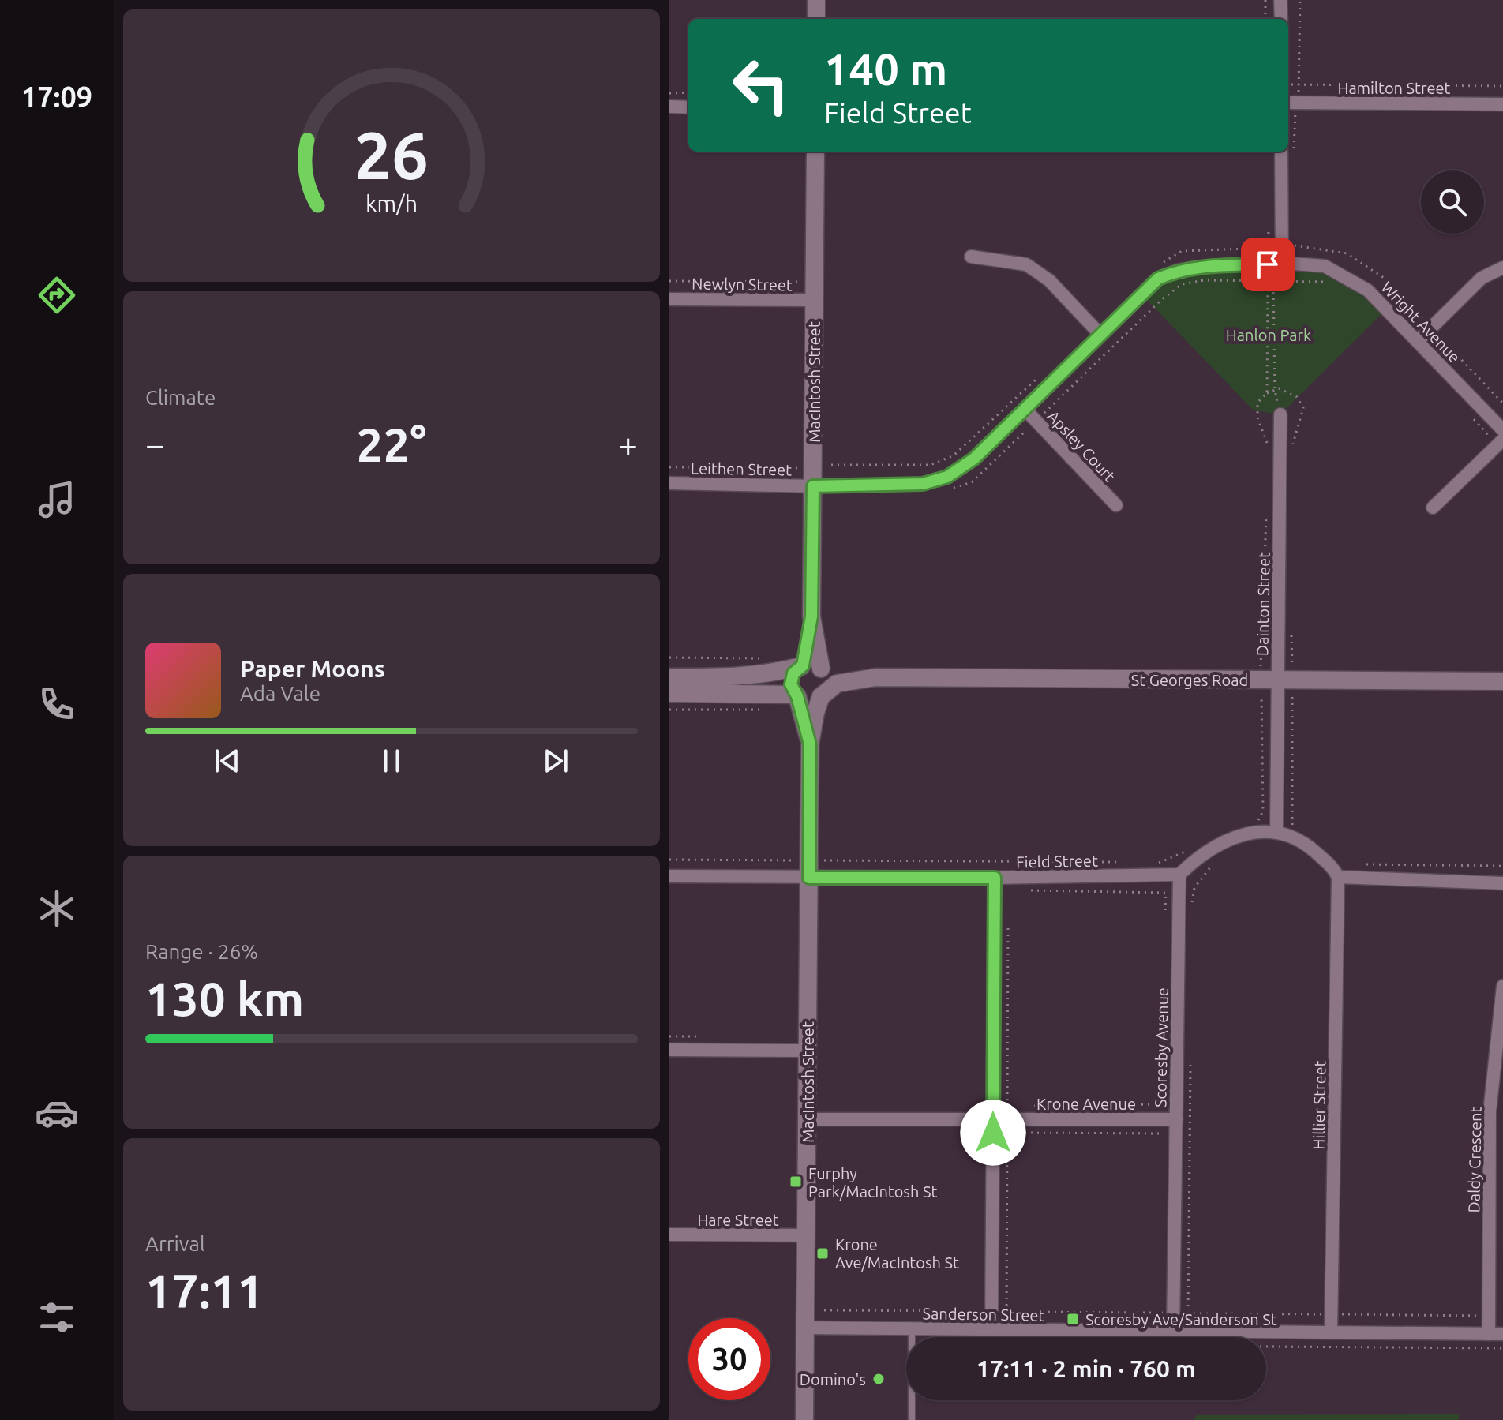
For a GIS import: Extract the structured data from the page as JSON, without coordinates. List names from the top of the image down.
{
  "streets": {
    "street": [
      "Hamilton Street",
      "Newlyn Street",
      "Wright Avenue",
      "MacIntosh Street",
      "Apsley Court",
      "Leithen Street",
      "Dainton Street",
      "St Georges Road",
      "Field Street",
      "Scoresby Avenue",
      "Krone Avenue",
      "Hillier Street",
      "Daldy Crescent",
      "Hare Street",
      "Sanderson Street"
    ]
  },
  "crossings": [
    ["Newlyn Street", "MacIntosh Street"],
    ["Wright Avenue", "MacIntosh Street"],
    ["Wright Avenue", "Apsley Court"],
    ["Wright Avenue", "Leithen Street"],
    ["MacIntosh Street", "Leithen Street"],
    ["MacIntosh Street", "St Georges Road"],
    ["MacIntosh Street", "Field Street"],
    ["MacIntosh Street", "Krone Avenue"],
    ["MacIntosh Street", "Hare Street"],
    ["MacIntosh Street", "Sanderson Street"],
    ["Dainton Street", "St Georges Road"],
    ["Field Street", "Scoresby Avenue"],
    ["Scoresby Avenue", "Krone Avenue"],
    ["Scoresby Avenue", "Sanderson Street"],
    ["Hillier Street", "Sanderson Street"],
    ["Daldy Crescent", "Sanderson Street"]
  ],
  "parks": ["Hanlon Park"],
  "places": {
    "transit": ["Furphy Park/MacIntosh St", "Krone Ave/MacIntosh St", "Scoresby Ave/Sanderson St"],
    "other": ["Domino's"]
  },
  "page": {
    "tabs": "17:09",
    "turn": ["140 m", "Field Street"],
    "tile": [
      "Climate",
      ["Range · 26%", "130 km"],
      ["Arrival", "17:11"]
    ],
    "heat": ["−", "22°", "+"],
    "song": ["Paper Moons", "Ada Vale"],
    "limit": "30",
    "trip": "17:11 · 2 min · 760 m",
    "gauge": ["26", "km/h"]
  }
}
